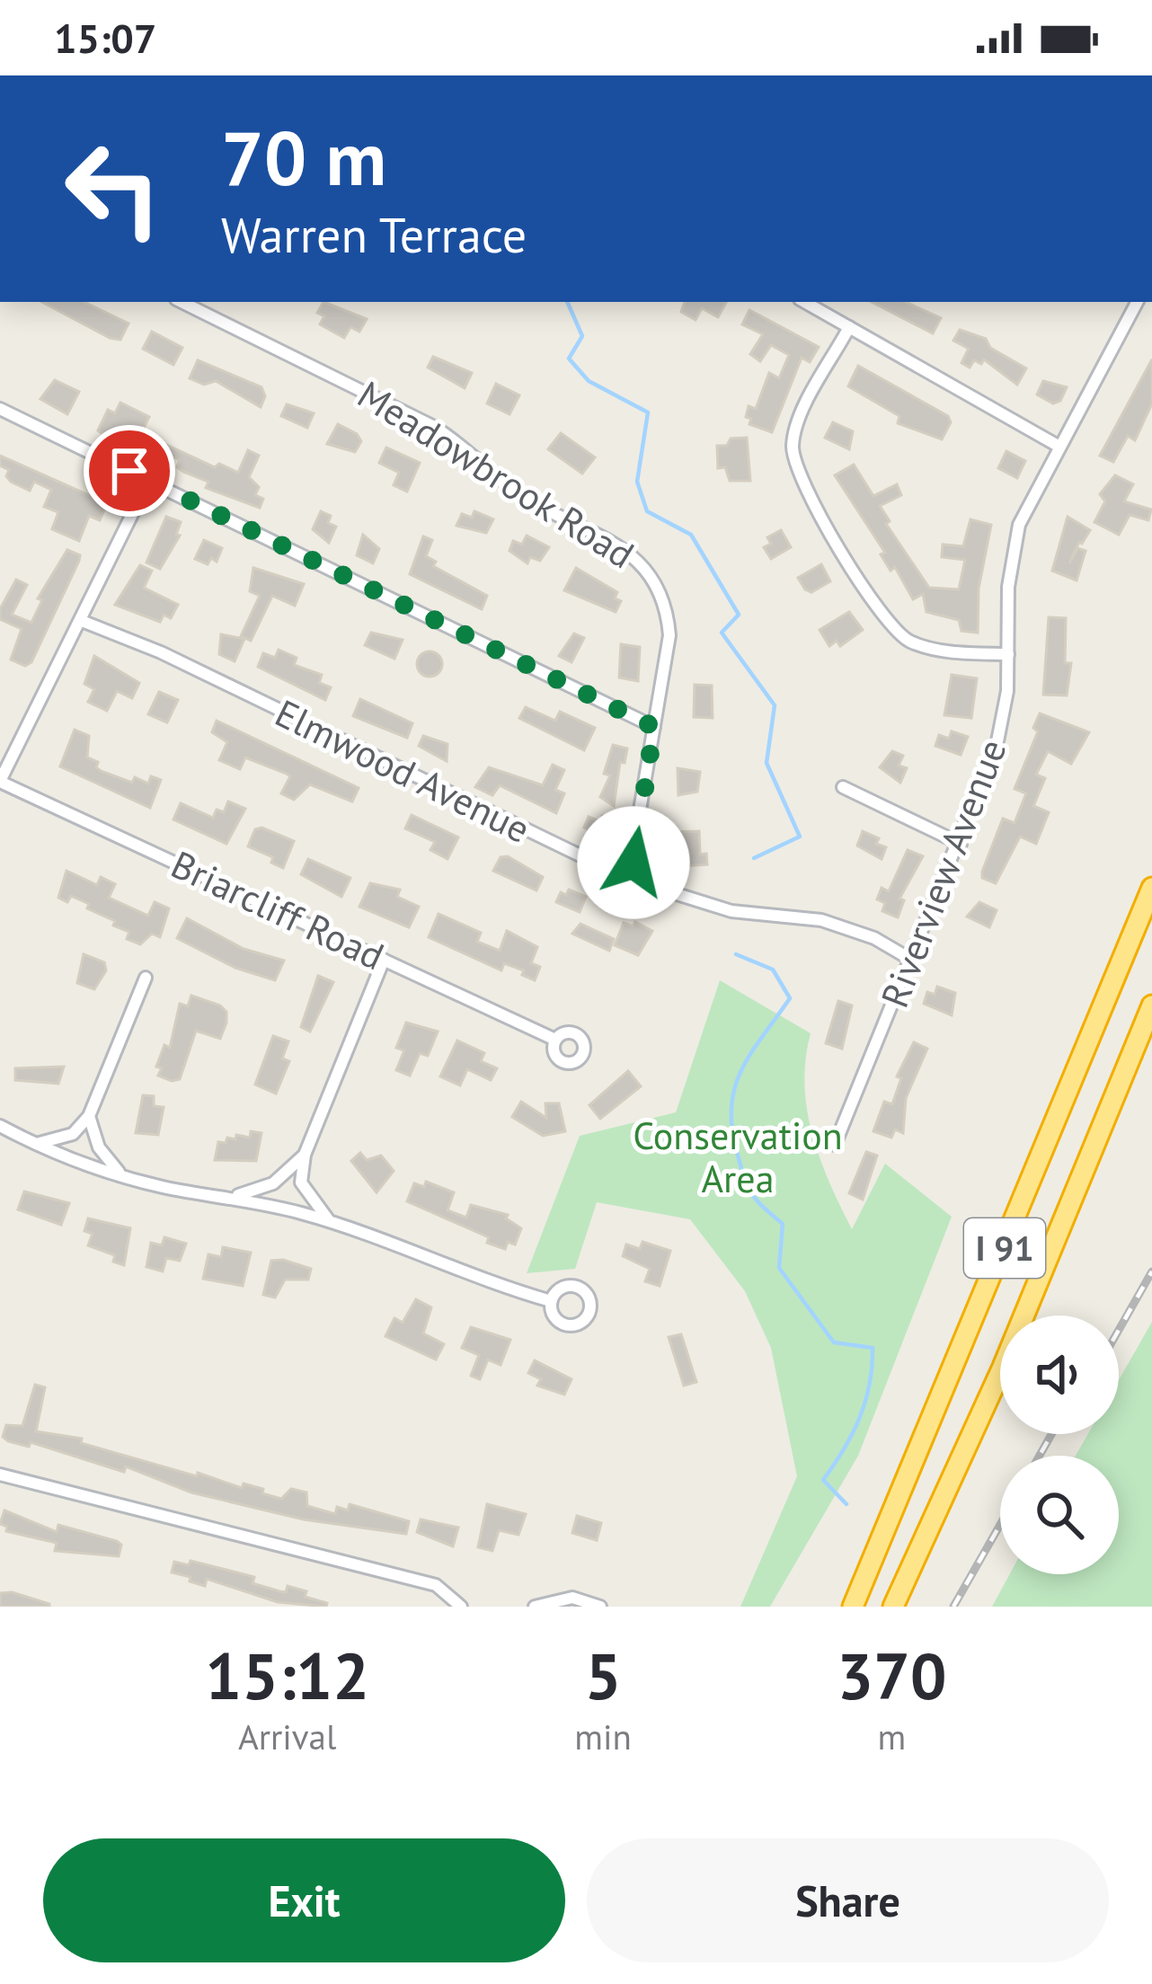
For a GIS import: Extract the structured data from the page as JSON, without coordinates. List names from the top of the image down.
{
  "streets": {
    "highway": ["I 91"],
    "street": [
      "Meadowbrook Road",
      "Elmwood Avenue",
      "Riverview Avenue",
      "Briarcliff Road"
    ]
  },
  "crossings": [
    ["Meadowbrook Road", "Elmwood Avenue"],
    ["Elmwood Avenue", "Riverview Avenue"]
  ],
  "parks": ["Conservation Area"],
  "page": {
    "status": "15:07",
    "turn": ["70 m", "Warren Terrace"],
    "eta": [
      "15:12",
      "Arrival",
      "5",
      "min",
      "370",
      "m"
    ],
    "buttons": ["Exit", "Share"]
  }
}
